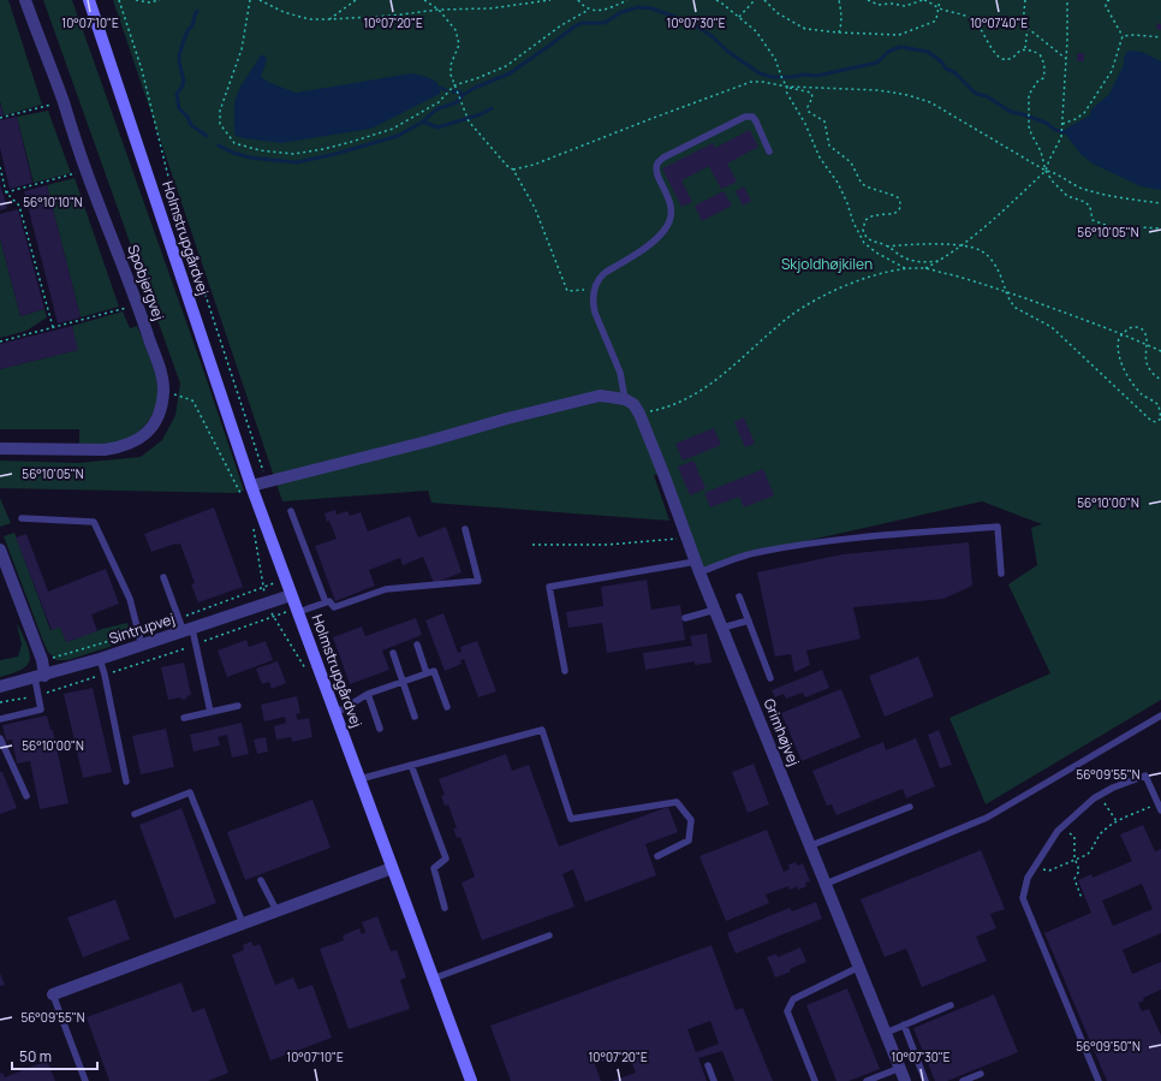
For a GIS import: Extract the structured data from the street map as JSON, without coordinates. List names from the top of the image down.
{
  "streets": {
    "street": [
      "Holmstrupgårdvej",
      "Spobjergvej",
      "Sintrupvej",
      "Grimhøjvej"
    ]
  },
  "crossings": [
    ["Holmstrupgårdvej", "Sintrupvej"]
  ],
  "parks": ["Skjoldhøjkilen"],
  "scale_bar": "50 m",
  "coordinates": [
    "10°07'10\"E",
    "10°07'20\"E",
    "10°07'30\"E",
    "10°07'40\"E",
    "56°10'10\"N",
    "56°10'05\"N",
    "56°10'00\"N",
    "56°09'55\"N",
    "56°09'50\"N"
  ]
}
